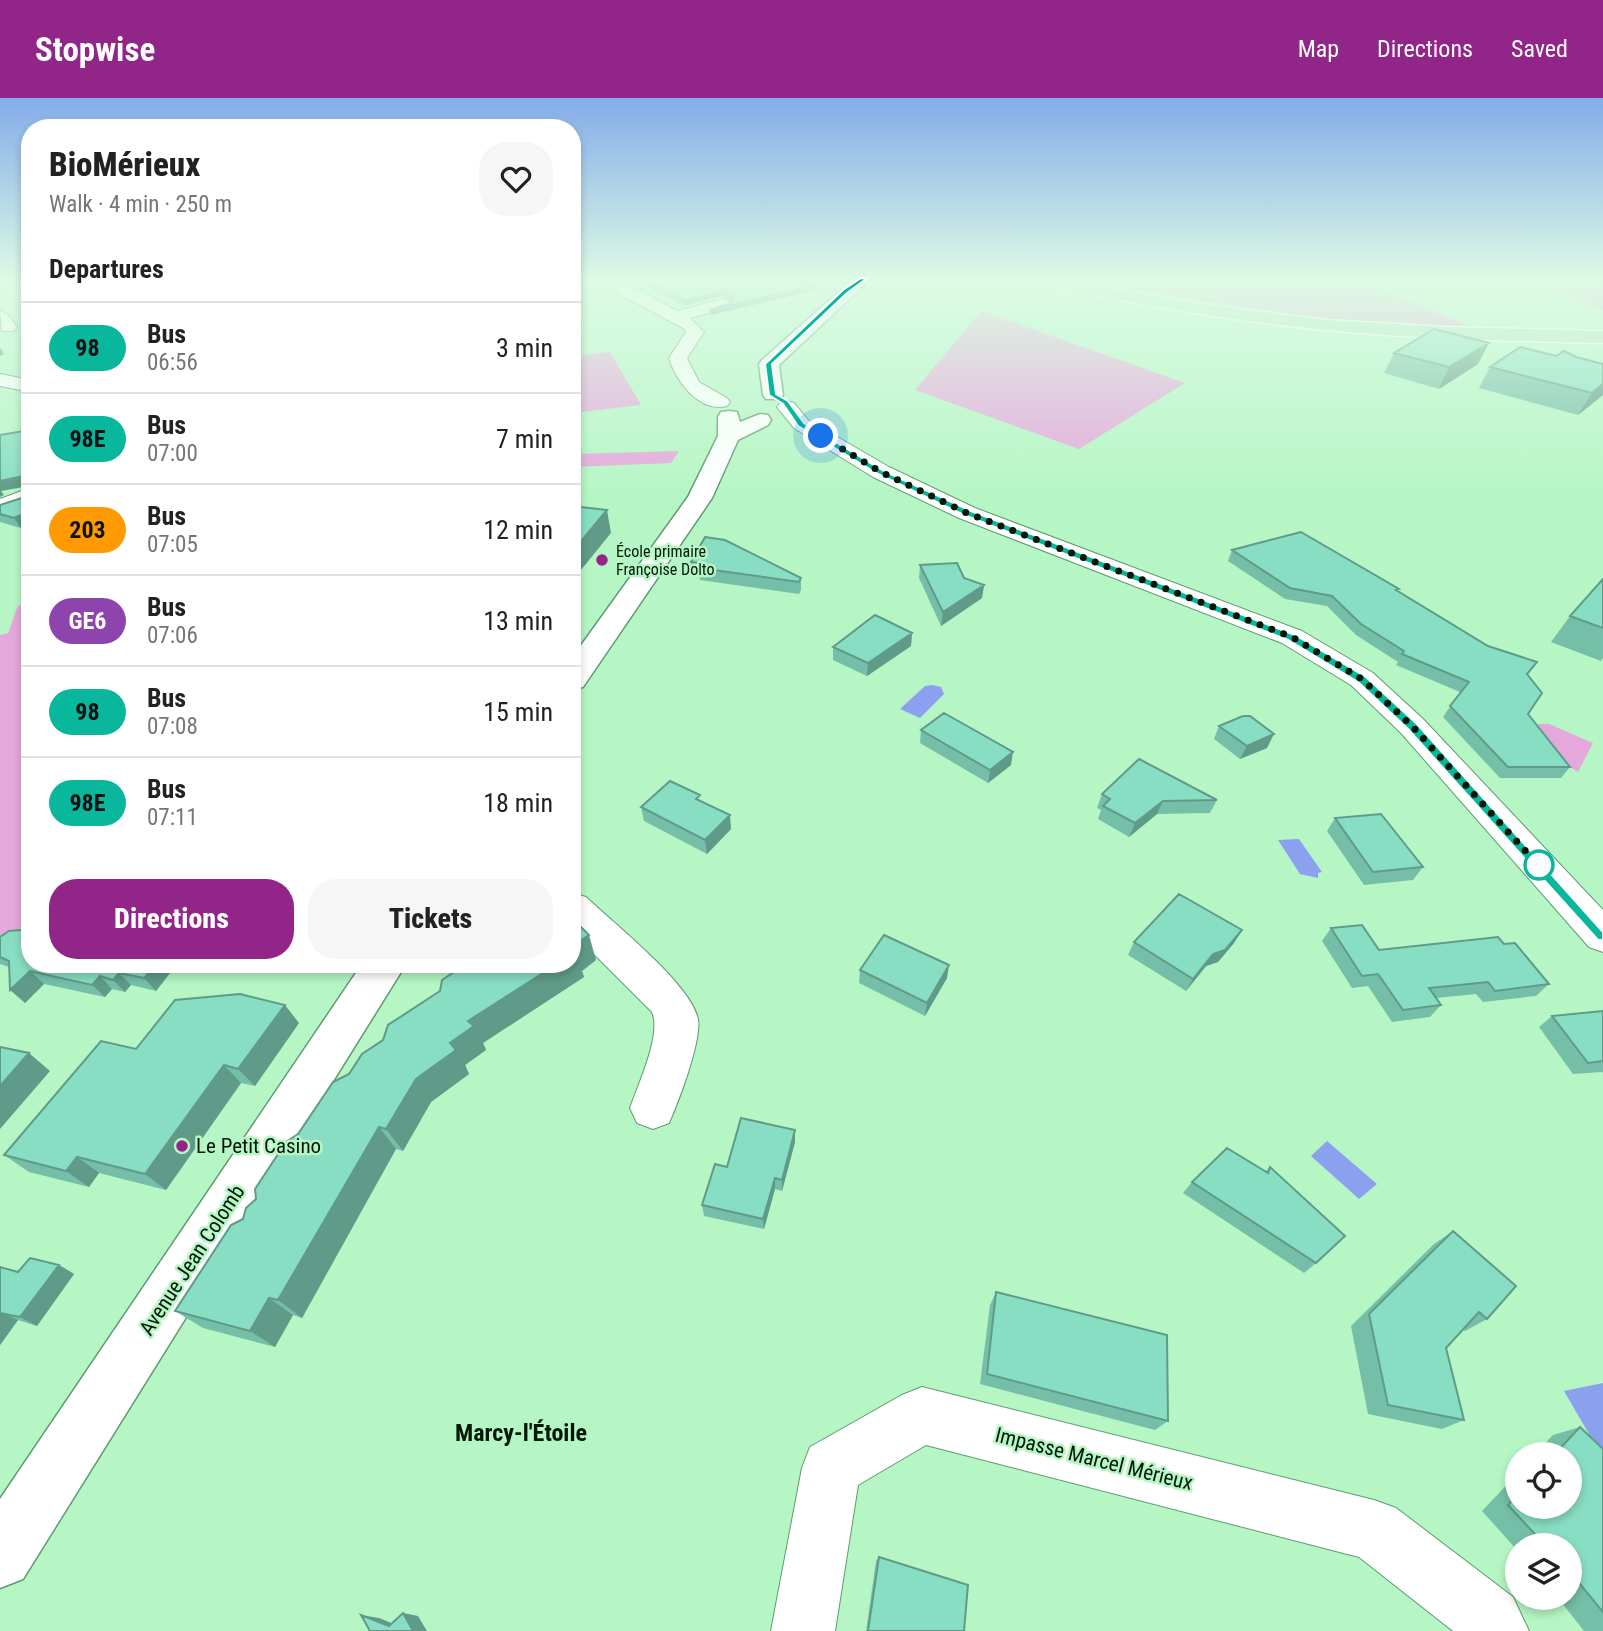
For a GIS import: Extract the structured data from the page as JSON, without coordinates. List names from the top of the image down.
{
  "streets": {
    "street": ["Avenue Jean Colomb", "Impasse Marcel Mérieux"]
  },
  "districts": ["Marcy-l'Étoile"],
  "places": ["École primaire Françoise Dolto", "Le Petit Casino"],
  "lines": ["bus line 98"],
  "page": {
    "header": "Stopwise",
    "nav": ["Map", "Directions", "Saved"],
    "heading": [
      ["BioMérieux", "Walk · 4 min · 250 m"],
      "Departures"
    ],
    "list": [
      {
        "mark": "98",
        "name": "Bus",
        "note": "06:56",
        "value": "3 min"
      },
      {
        "mark": "98E",
        "name": "Bus",
        "note": "07:00",
        "value": "7 min"
      },
      {
        "mark": "203",
        "name": "Bus",
        "note": "07:05",
        "value": "12 min"
      },
      {
        "mark": "GE6",
        "name": "Bus",
        "note": "07:06",
        "value": "13 min"
      },
      {
        "mark": "98",
        "name": "Bus",
        "note": "07:08",
        "value": "15 min"
      },
      {
        "mark": "98E",
        "name": "Bus",
        "note": "07:11",
        "value": "18 min"
      }
    ],
    "buttons": ["Directions", "Tickets"]
  }
}
